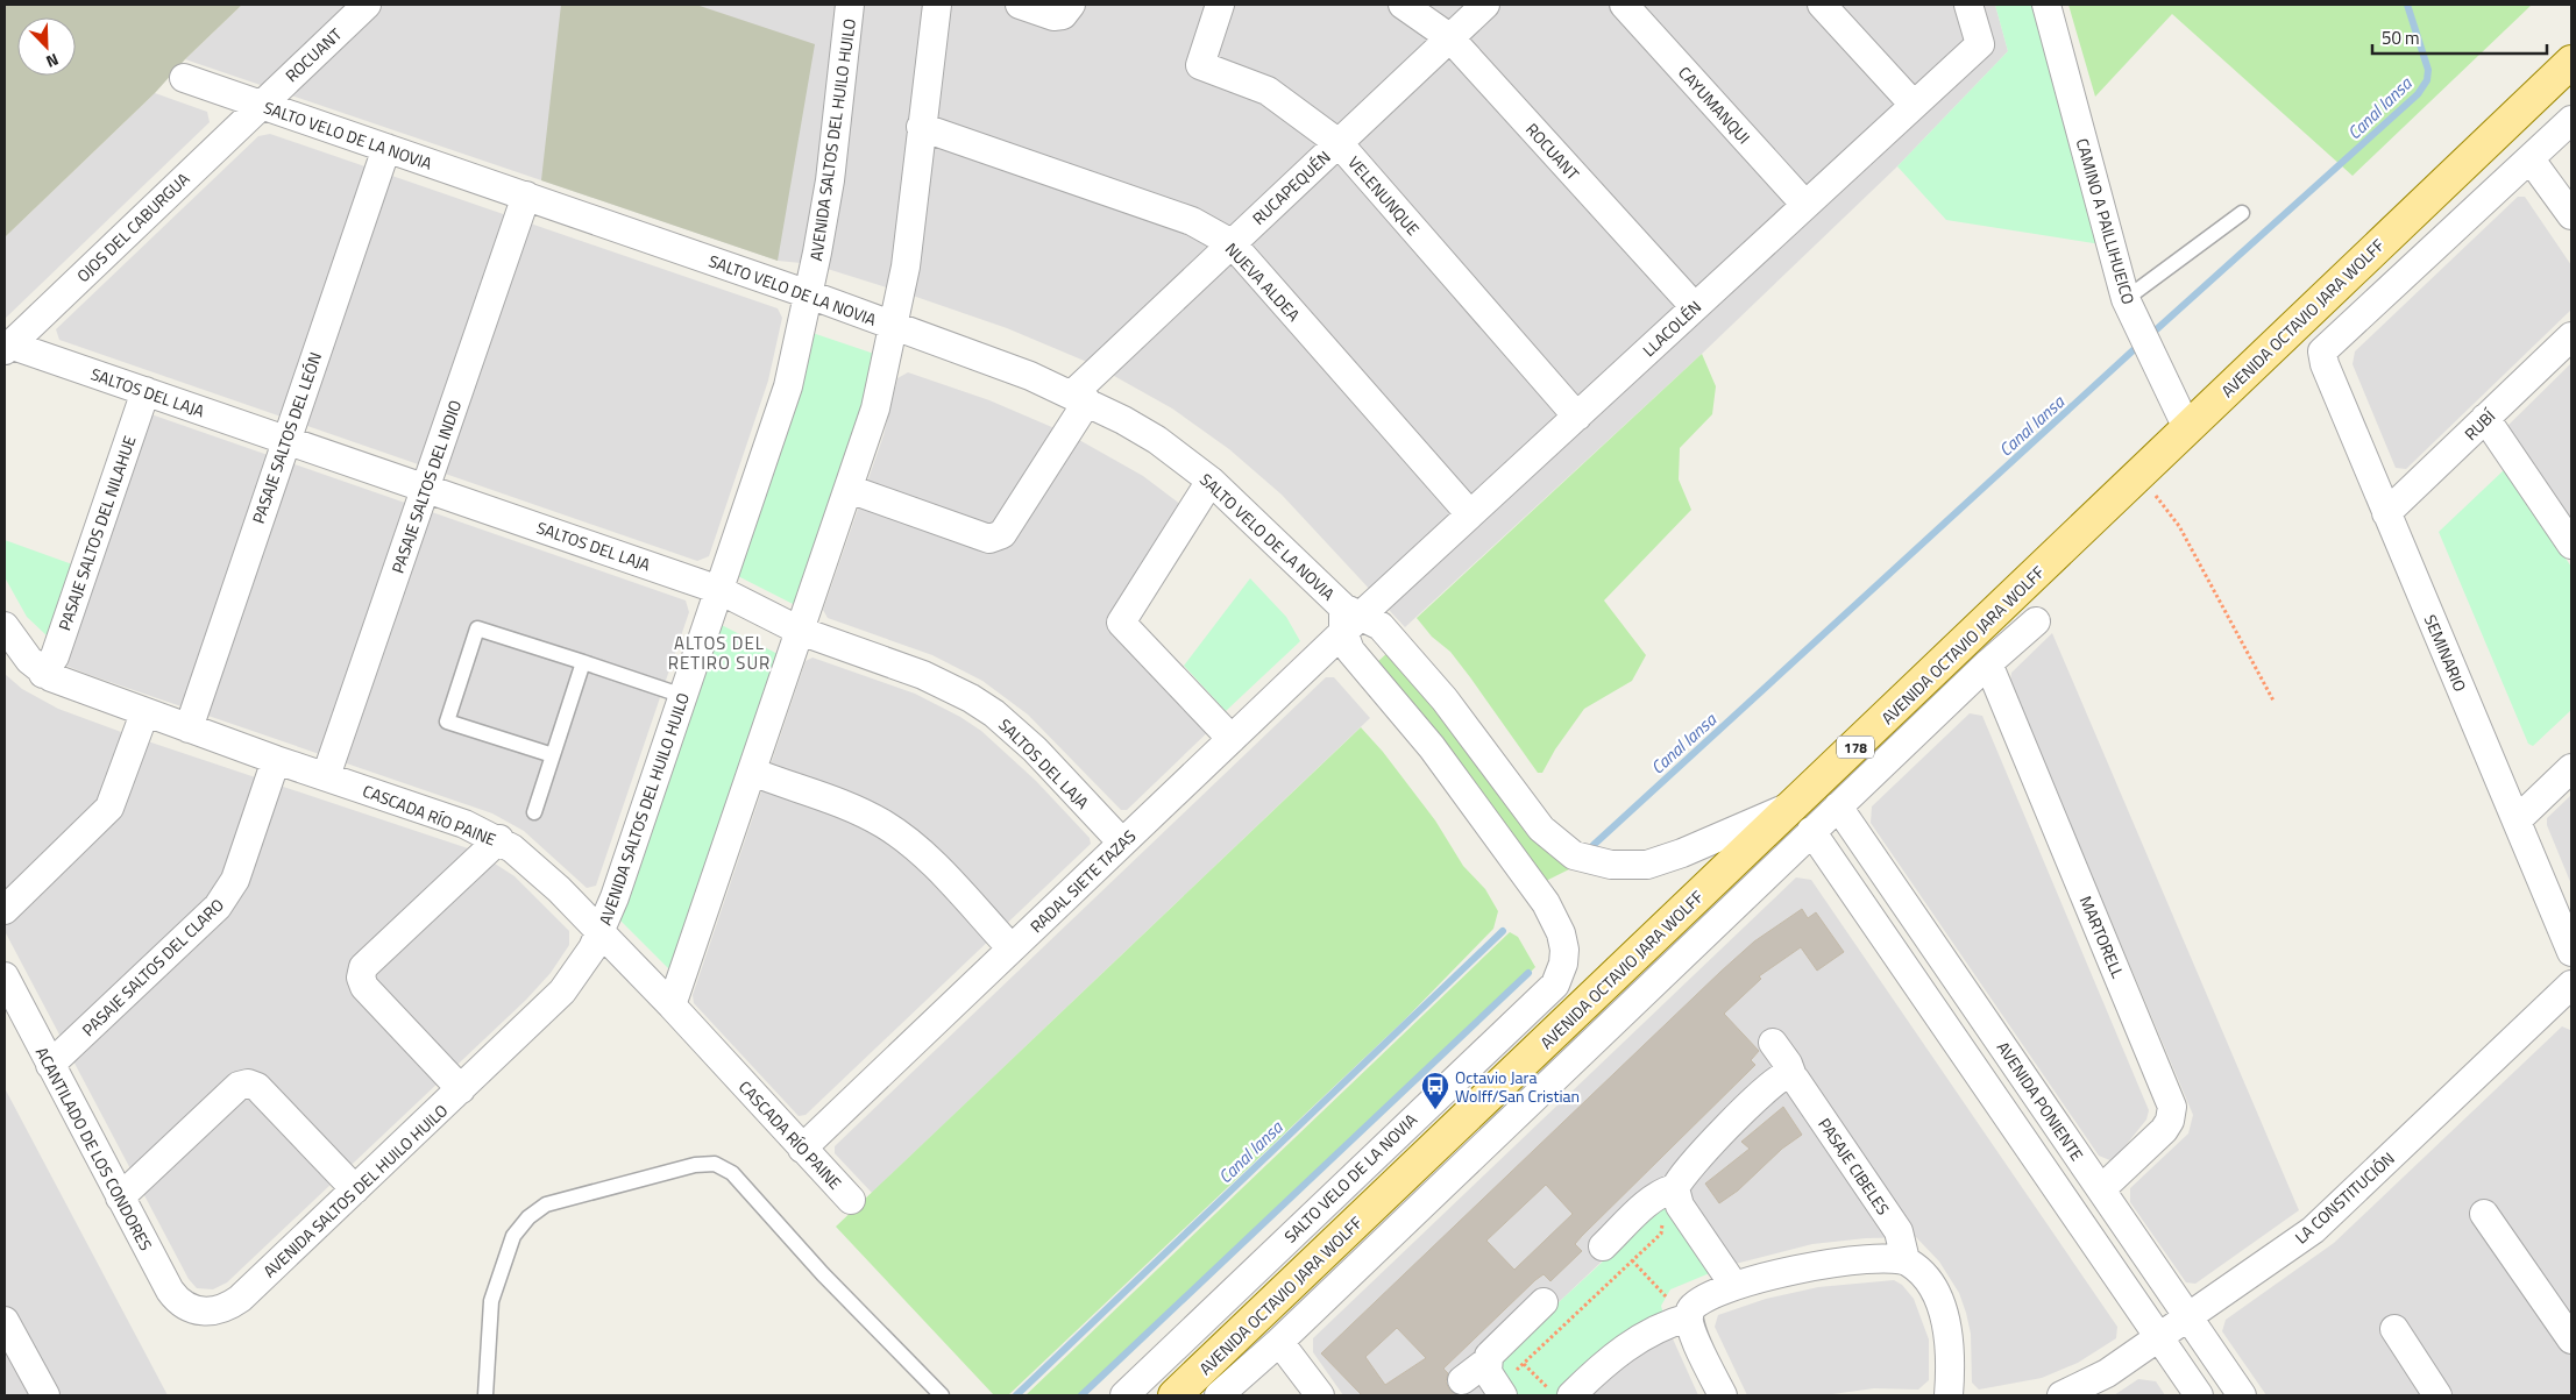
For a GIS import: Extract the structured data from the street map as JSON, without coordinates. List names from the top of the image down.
{
  "streets": {
    "main road": ["AVENIDA OCTAVIO JARA WOLFF", "178"],
    "street": [
      "ROCUANT",
      "CAYUMANQUI",
      "SALTO VELO DE LA NOVIA",
      "AVENIDA SALTOS DEL HUILO HUILO",
      "RUCAPEQUÉN",
      "VELENUNQUE",
      "CAMINO A PAILLIHUEICO",
      "OJOS DEL CABURGUA",
      "NUEVA ALDEA",
      "LLACOLÉN",
      "SALTOS DEL LAJA",
      "RUBÍ",
      "PASAJE SALTOS DEL LEÓN",
      "PASAJE SALTOS DEL INDIO",
      "PASAJE SALTOS DEL NILAHUE",
      "SEMINARIO",
      "CASCADA RÍO PAINE",
      "RADAL SIETE TAZAS",
      "MARTORELL",
      "PASAJE SALTOS DEL CLARO",
      "AVENIDA PONIENTE",
      "ACANTILADO DE LOS CONDORES",
      "PASAJE CIBELES",
      "LA CONSTITUCIÓN"
    ]
  },
  "crossings": [
    ["ROCUANT", "SALTO VELO DE LA NOVIA"],
    ["ROCUANT", "RUCAPEQUÉN"],
    ["ROCUANT", "OJOS DEL CABURGUA"],
    ["ROCUANT", "LLACOLÉN"],
    ["CAYUMANQUI", "LLACOLÉN"],
    ["SALTO VELO DE LA NOVIA", "AVENIDA SALTOS DEL HUILO HUILO"],
    ["SALTO VELO DE LA NOVIA", "RUCAPEQUÉN"],
    ["SALTO VELO DE LA NOVIA", "OJOS DEL CABURGUA"],
    ["SALTO VELO DE LA NOVIA", "AVENIDA OCTAVIO JARA WOLFF"],
    ["SALTO VELO DE LA NOVIA", "LLACOLÉN"],
    ["SALTO VELO DE LA NOVIA", "PASAJE SALTOS DEL LEÓN"],
    ["SALTO VELO DE LA NOVIA", "PASAJE SALTOS DEL INDIO"],
    ["SALTO VELO DE LA NOVIA", "RADAL SIETE TAZAS"],
    ["AVENIDA SALTOS DEL HUILO HUILO", "SALTOS DEL LAJA"],
    ["AVENIDA SALTOS DEL HUILO HUILO", "CASCADA RÍO PAINE"],
    ["AVENIDA SALTOS DEL HUILO HUILO", "ACANTILADO DE LOS CONDORES"],
    ["RUCAPEQUÉN", "VELENUNQUE"],
    ["RUCAPEQUÉN", "NUEVA ALDEA"],
    ["VELENUNQUE", "LLACOLÉN"],
    ["CAMINO A PAILLIHUEICO", "AVENIDA OCTAVIO JARA WOLFF"],
    ["OJOS DEL CABURGUA", "SALTOS DEL LAJA"],
    ["NUEVA ALDEA", "LLACOLÉN"],
    ["AVENIDA OCTAVIO JARA WOLFF", "MARTORELL"],
    ["AVENIDA OCTAVIO JARA WOLFF", "AVENIDA PONIENTE"],
    ["LLACOLÉN", "RADAL SIETE TAZAS"],
    ["SALTOS DEL LAJA", "PASAJE SALTOS DEL LEÓN"],
    ["SALTOS DEL LAJA", "PASAJE SALTOS DEL INDIO"],
    ["SALTOS DEL LAJA", "PASAJE SALTOS DEL NILAHUE"],
    ["SALTOS DEL LAJA", "RADAL SIETE TAZAS"],
    ["RUBÍ", "SEMINARIO"],
    ["PASAJE SALTOS DEL LEÓN", "CASCADA RÍO PAINE"],
    ["PASAJE SALTOS DEL INDIO", "CASCADA RÍO PAINE"],
    ["PASAJE SALTOS DEL NILAHUE", "CASCADA RÍO PAINE"],
    ["CASCADA RÍO PAINE", "RADAL SIETE TAZAS"],
    ["CASCADA RÍO PAINE", "PASAJE SALTOS DEL CLARO"],
    ["MARTORELL", "AVENIDA PONIENTE"],
    ["PASAJE SALTOS DEL CLARO", "ACANTILADO DE LOS CONDORES"],
    ["AVENIDA PONIENTE", "LA CONSTITUCIÓN"]
  ],
  "districts": ["ALTOS DEL RETIRO SUR"],
  "water": ["Canal Iansa"],
  "places": {
    "bus stop": ["Octavio Jara Wolff/San Cristian"]
  },
  "scale_bar": "50 m",
  "north": "bottom right"
}
